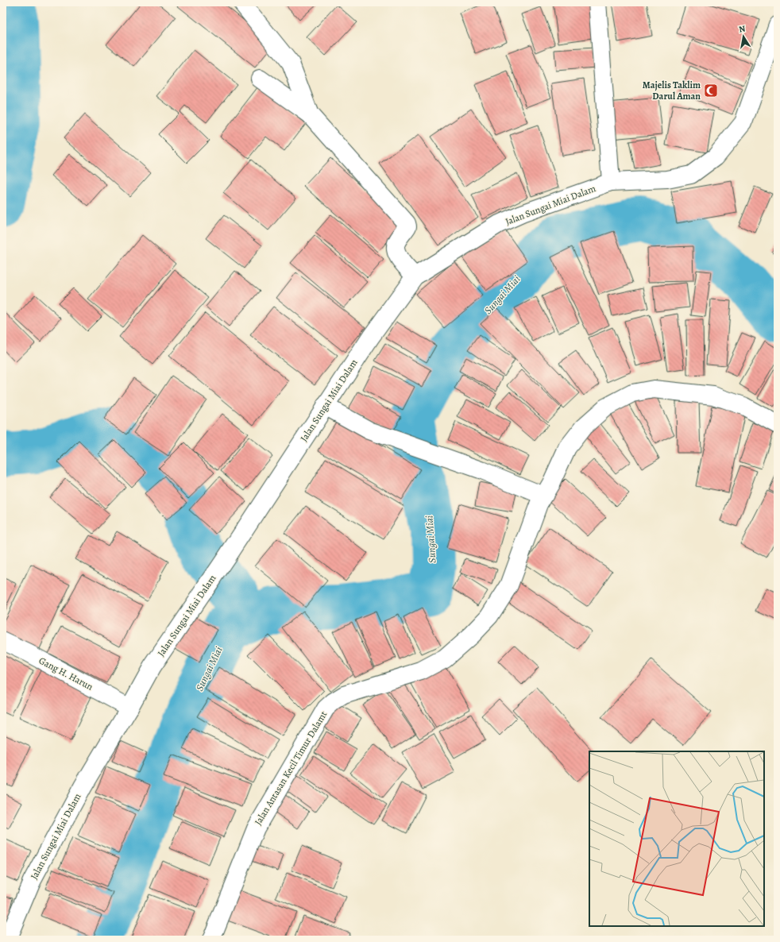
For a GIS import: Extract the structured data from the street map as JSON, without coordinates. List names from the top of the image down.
{
  "streets": {
    "street": ["Jalan Sungai Miai Dalam", "Gang H. Harun", "Jalan Antasan Kecil Timur Dalamt"]
  },
  "crossings": [
    ["Jalan Sungai Miai Dalam", "Gang H. Harun"]
  ],
  "water": ["Sungai Miai"],
  "places": {
    "mosque": ["Majelis Taklim Darul Aman"]
  },
  "north": "top"
}
